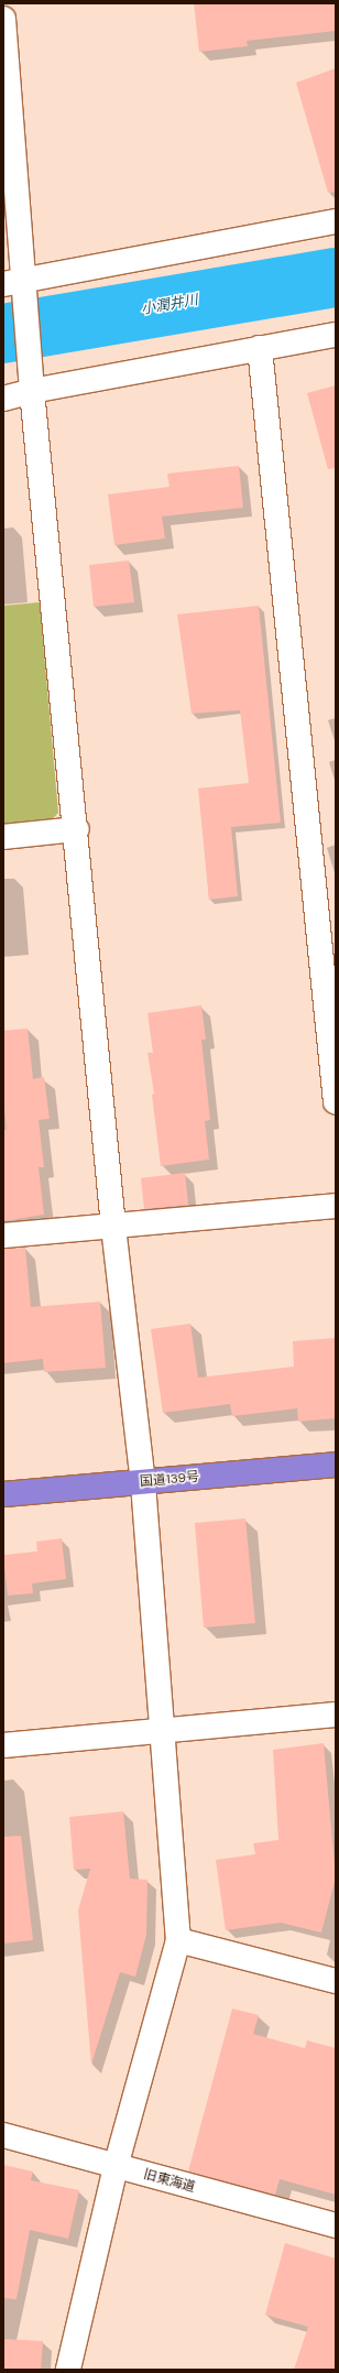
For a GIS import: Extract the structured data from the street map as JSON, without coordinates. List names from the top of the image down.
{
  "streets": {
    "highway": ["国道139号"],
    "street": ["旧東海道"]
  },
  "water": ["小潤井川"]
}
